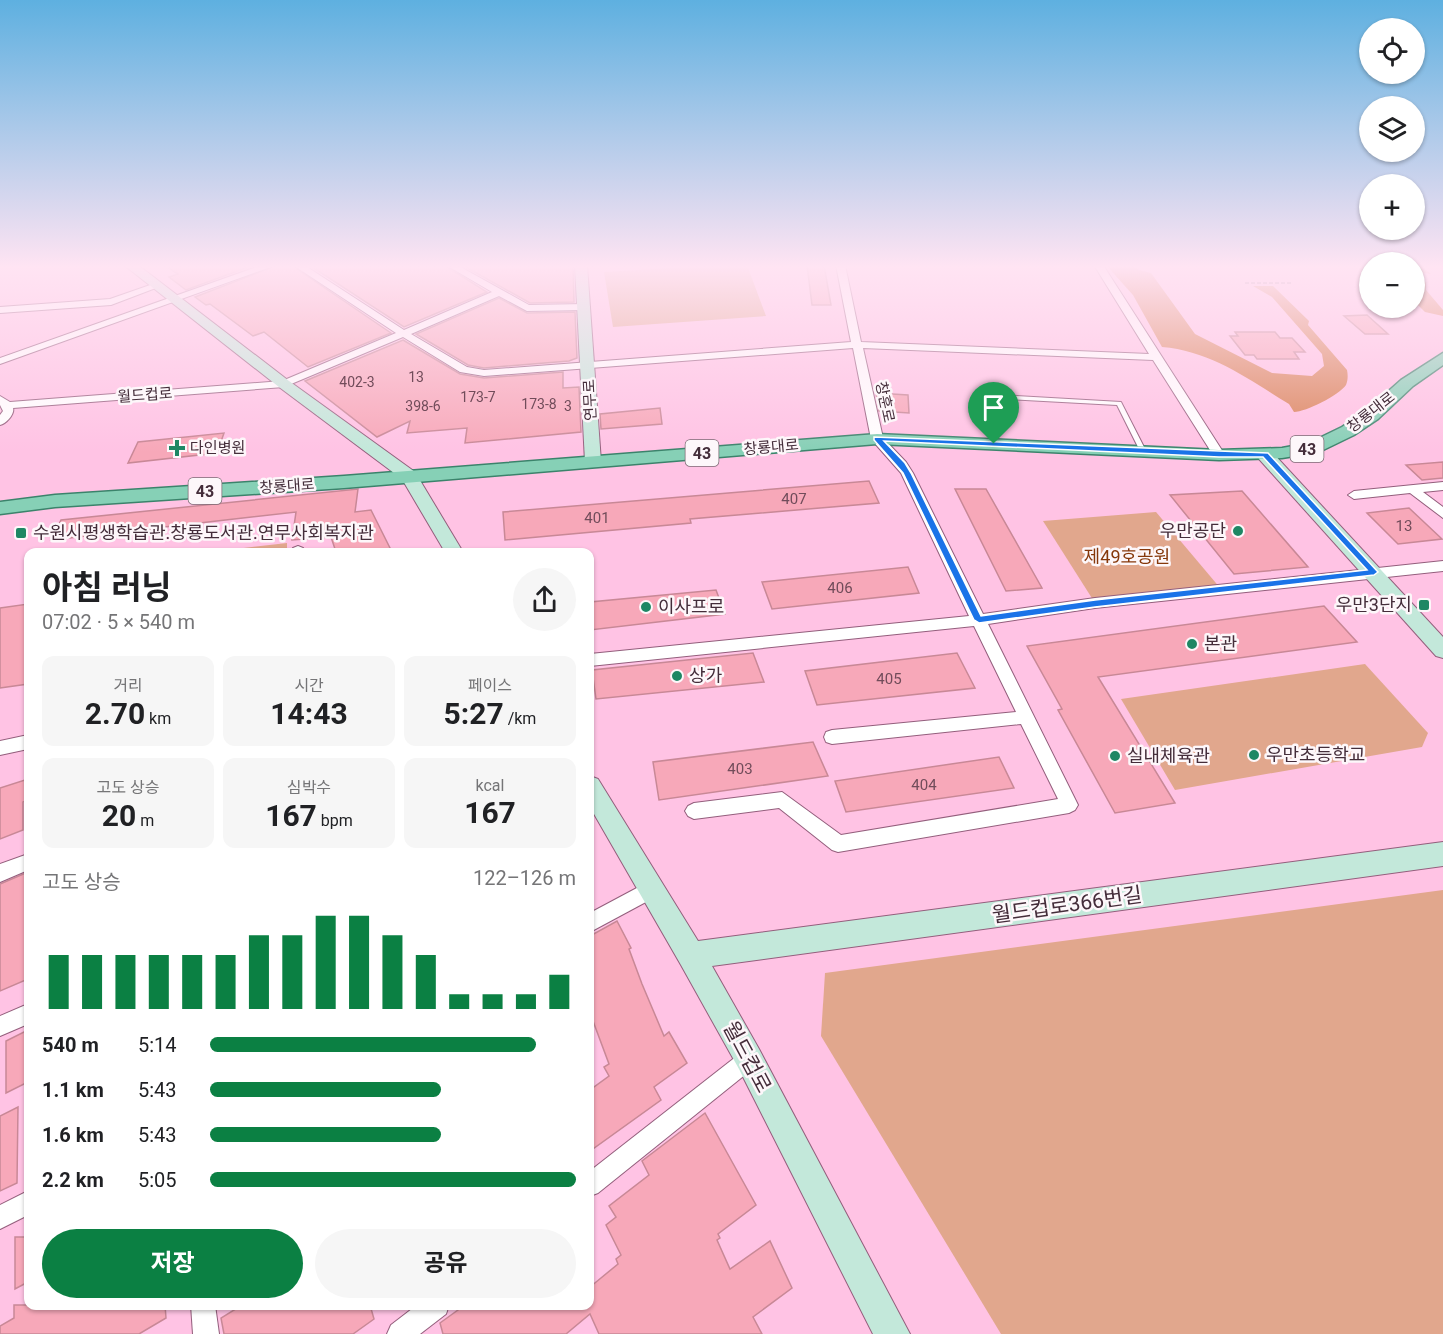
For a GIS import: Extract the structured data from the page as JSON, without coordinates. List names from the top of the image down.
{
  "streets": {
    "main road": ["창룡대로", "43"],
    "street": [
      "월드컵로",
      "연무로",
      "창훈로",
      "월드컵로366번길"
    ]
  },
  "crossings": [
    ["월드컵로", "월드컵로366번길"],
    ["연무로", "창룡대로"],
    ["창훈로", "창룡대로"]
  ],
  "parks": ["제49호공원"],
  "places": {
    "health": ["다인병원"],
    "other": [
      "우만공단",
      "이사프로",
      "본관",
      "상가",
      "우만초등학교",
      "실내체육관"
    ],
    "transit": ["수원시평생학습관.창룡도서관.연무사회복지관", "우만3단지"]
  },
  "house_numbers": [
    "13",
    "402-3",
    "173-7",
    "173-8",
    "398-6",
    "3",
    "407",
    "401",
    "13",
    "406",
    "405",
    "403",
    "404"
  ],
  "page": {
    "map_buttons": ["+", "−"],
    "heading": ["아침 러닝", "07:02 · 5 × 540 m"],
    "stats": [
      ["거리", "2.70 km"],
      ["시간", "14:43"],
      ["페이스", "5:27 /km"],
      ["고도 상승", "20 m"],
      ["심박수", "167 bpm"],
      ["kcal", "167"]
    ],
    "chart": ["고도 상승", "122–126 m"],
    "list": [
      {
        "name": "540 m",
        "note": "5:14"
      },
      {
        "name": "1.1 km",
        "note": "5:43"
      },
      {
        "name": "1.6 km",
        "note": "5:43"
      },
      {
        "name": "2.2 km",
        "note": "5:05"
      }
    ],
    "buttons": ["저장", "공유"]
  }
}
